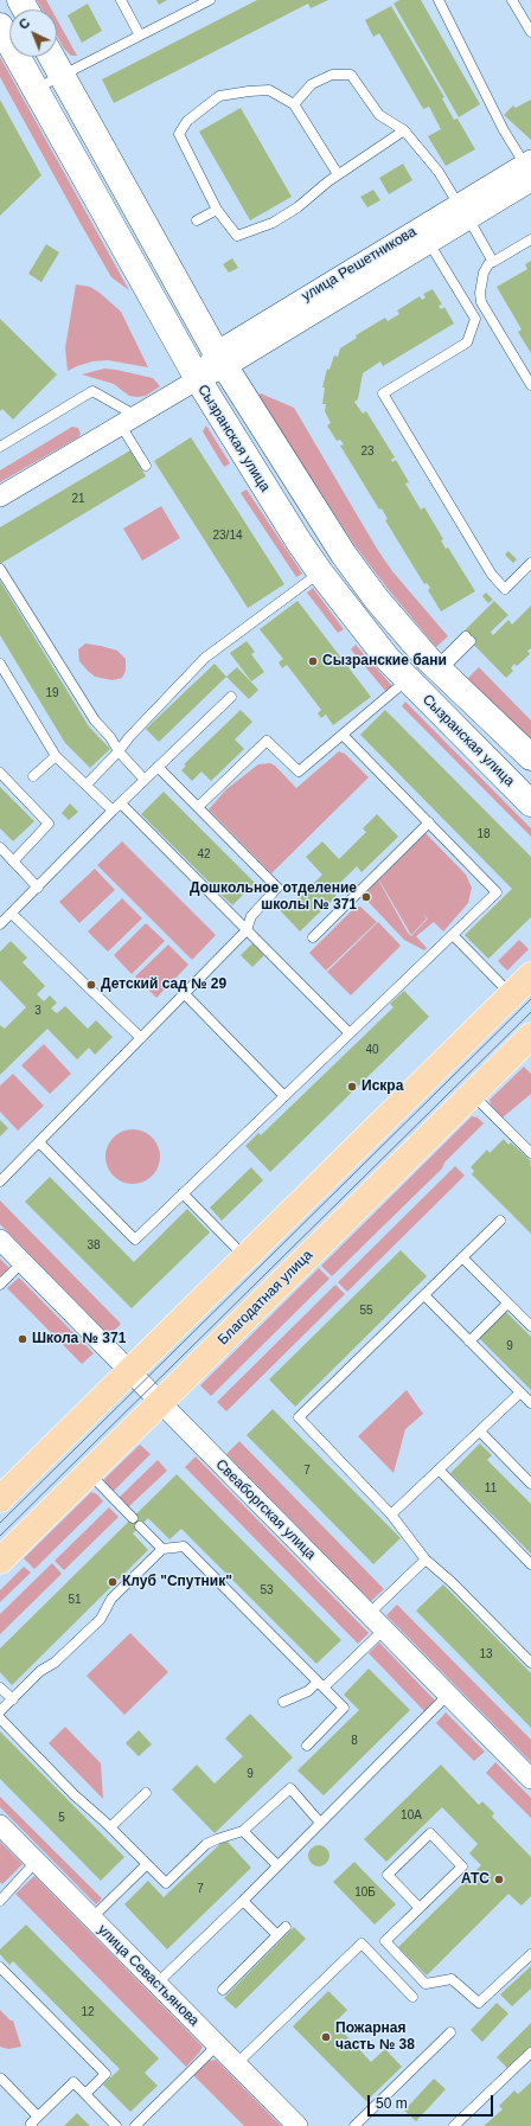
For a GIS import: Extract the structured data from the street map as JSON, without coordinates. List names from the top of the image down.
{
  "streets": {
    "main road": ["Благодатная улица"],
    "street": [
      "улица Решетникова",
      "Сызранская улица",
      "Свеаборгская улица",
      "улица Севастьянова"
    ]
  },
  "crossings": [
    ["улица Решетникова", "Сызранская улица"],
    ["Благодатная улица", "Свеаборгская улица"]
  ],
  "places": [
    "Сызранские бани",
    "Дошкольное отделение школы № 371",
    "Детский сад № 29",
    "Искра",
    "Школа № 371",
    "Клуб \"Спутник\"",
    "АТС",
    "Пожарная часть № 38"
  ],
  "house_numbers": [
    "23",
    "21",
    "23/14",
    "19",
    "18",
    "42",
    "3",
    "40",
    "38",
    "55",
    "9",
    "7",
    "11",
    "53",
    "51",
    "13",
    "8",
    "9",
    "10А",
    "5",
    "7",
    "10Б",
    "12"
  ],
  "scale_bar": "50 m",
  "north": "top left"
}
